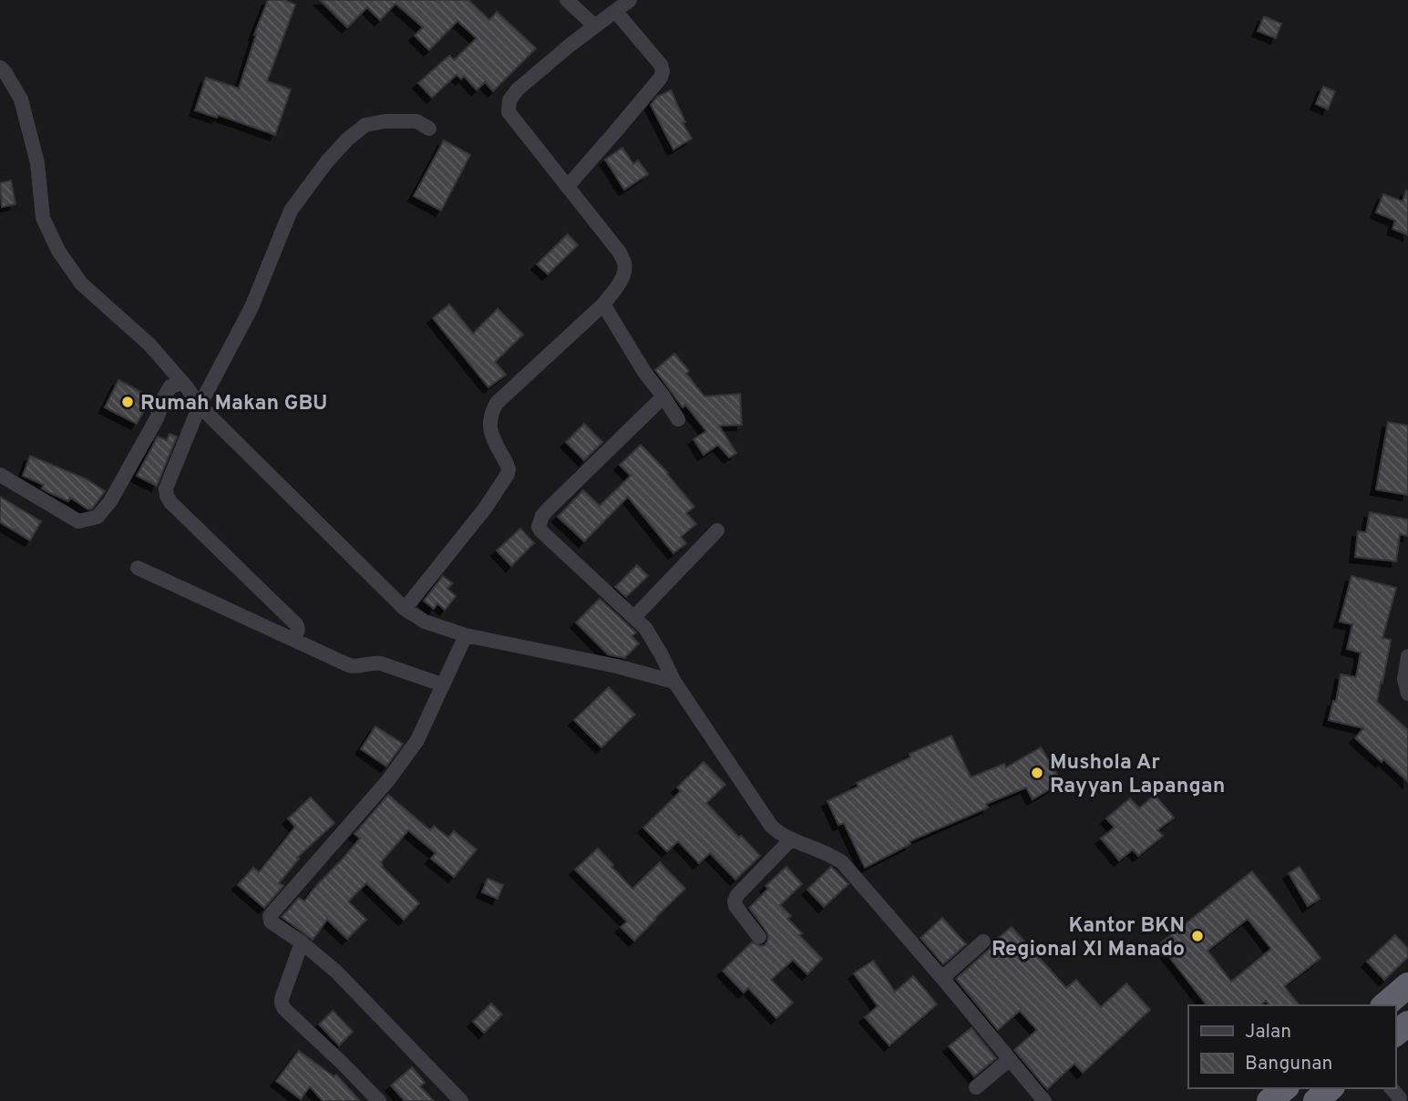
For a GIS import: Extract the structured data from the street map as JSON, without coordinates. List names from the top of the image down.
{
  "places": ["Rumah Makan GBU", "Mushola Ar Rayyan Lapangan", "Kantor BKN Regional XI Manado"],
  "legend": ["Jalan", "Bangunan"]
}
